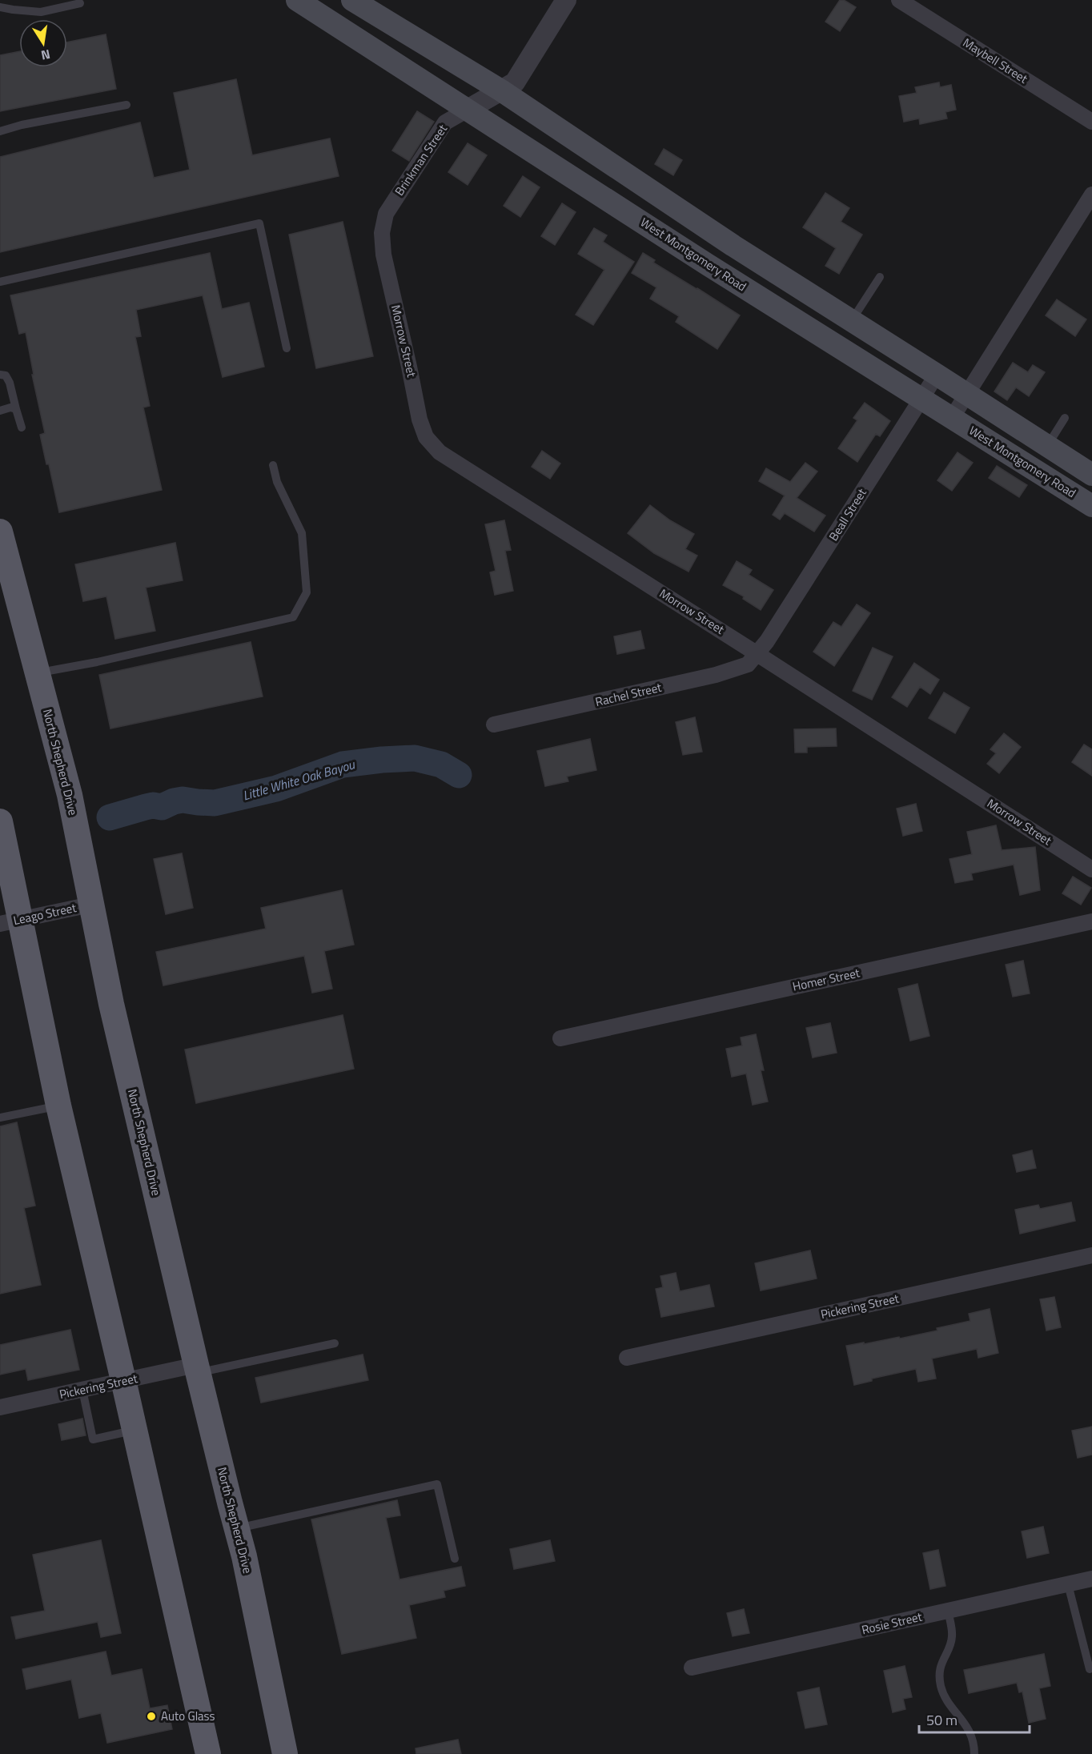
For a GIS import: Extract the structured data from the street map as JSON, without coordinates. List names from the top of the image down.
{
  "streets": {
    "main road": ["West Montgomery Road", "North Shepherd Drive"],
    "street": [
      "Maybell Street",
      "Brinkman Street",
      "Morrow Street",
      "Beall Street",
      "Rachel Street",
      "Leago Street",
      "Homer Street",
      "Pickering Street",
      "Rosie Street"
    ]
  },
  "crossings": [
    ["Brinkman Street", "West Montgomery Road"],
    ["Brinkman Street", "Morrow Street"],
    ["West Montgomery Road", "Beall Street"],
    ["Morrow Street", "Beall Street"],
    ["Morrow Street", "Rachel Street"],
    ["Beall Street", "Rachel Street"],
    ["North Shepherd Drive", "Leago Street"],
    ["North Shepherd Drive", "Pickering Street"]
  ],
  "water": ["Little White Oak Bayou"],
  "places": ["Auto Glass"],
  "scale_bar": "50 m",
  "north": "bottom"
}
